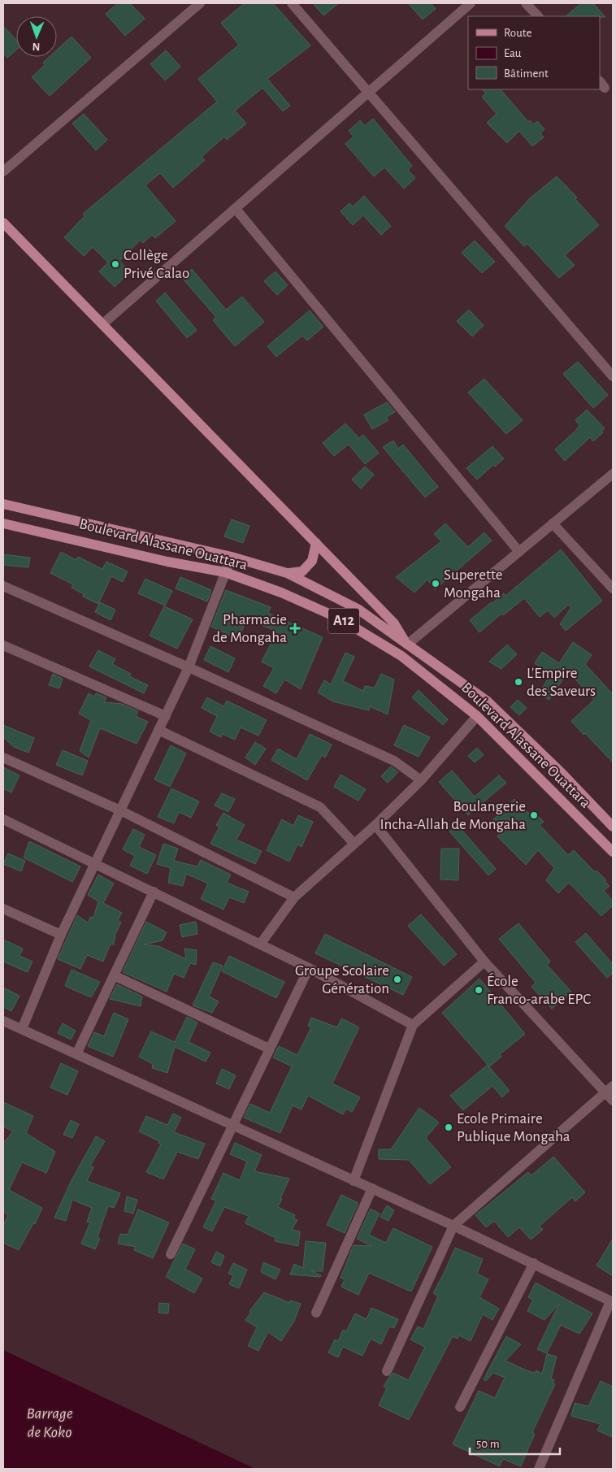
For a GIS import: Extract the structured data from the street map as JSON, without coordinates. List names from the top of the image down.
{
  "streets": {
    "main road": ["Boulevard Alassane Ouattara", "A12"]
  },
  "crossings": [
    ["Boulevard Alassane Ouattara", "A12"]
  ],
  "water": ["Barrage de Koko"],
  "places": {
    "other": [
      "Collège Privé Calao",
      "Superette Mongaha",
      "L'Empire des Saveurs",
      "Boulangerie Incha-Allah de Mongaha",
      "Groupe Scolaire Génération",
      "École Franco-arabe EPC",
      "Ecole Primaire Publique Mongaha"
    ],
    "health": ["Pharmacie de Mongaha"]
  },
  "legend": ["Route", "Eau", "Bâtiment"],
  "scale_bar": "50 m",
  "north": "bottom"
}
